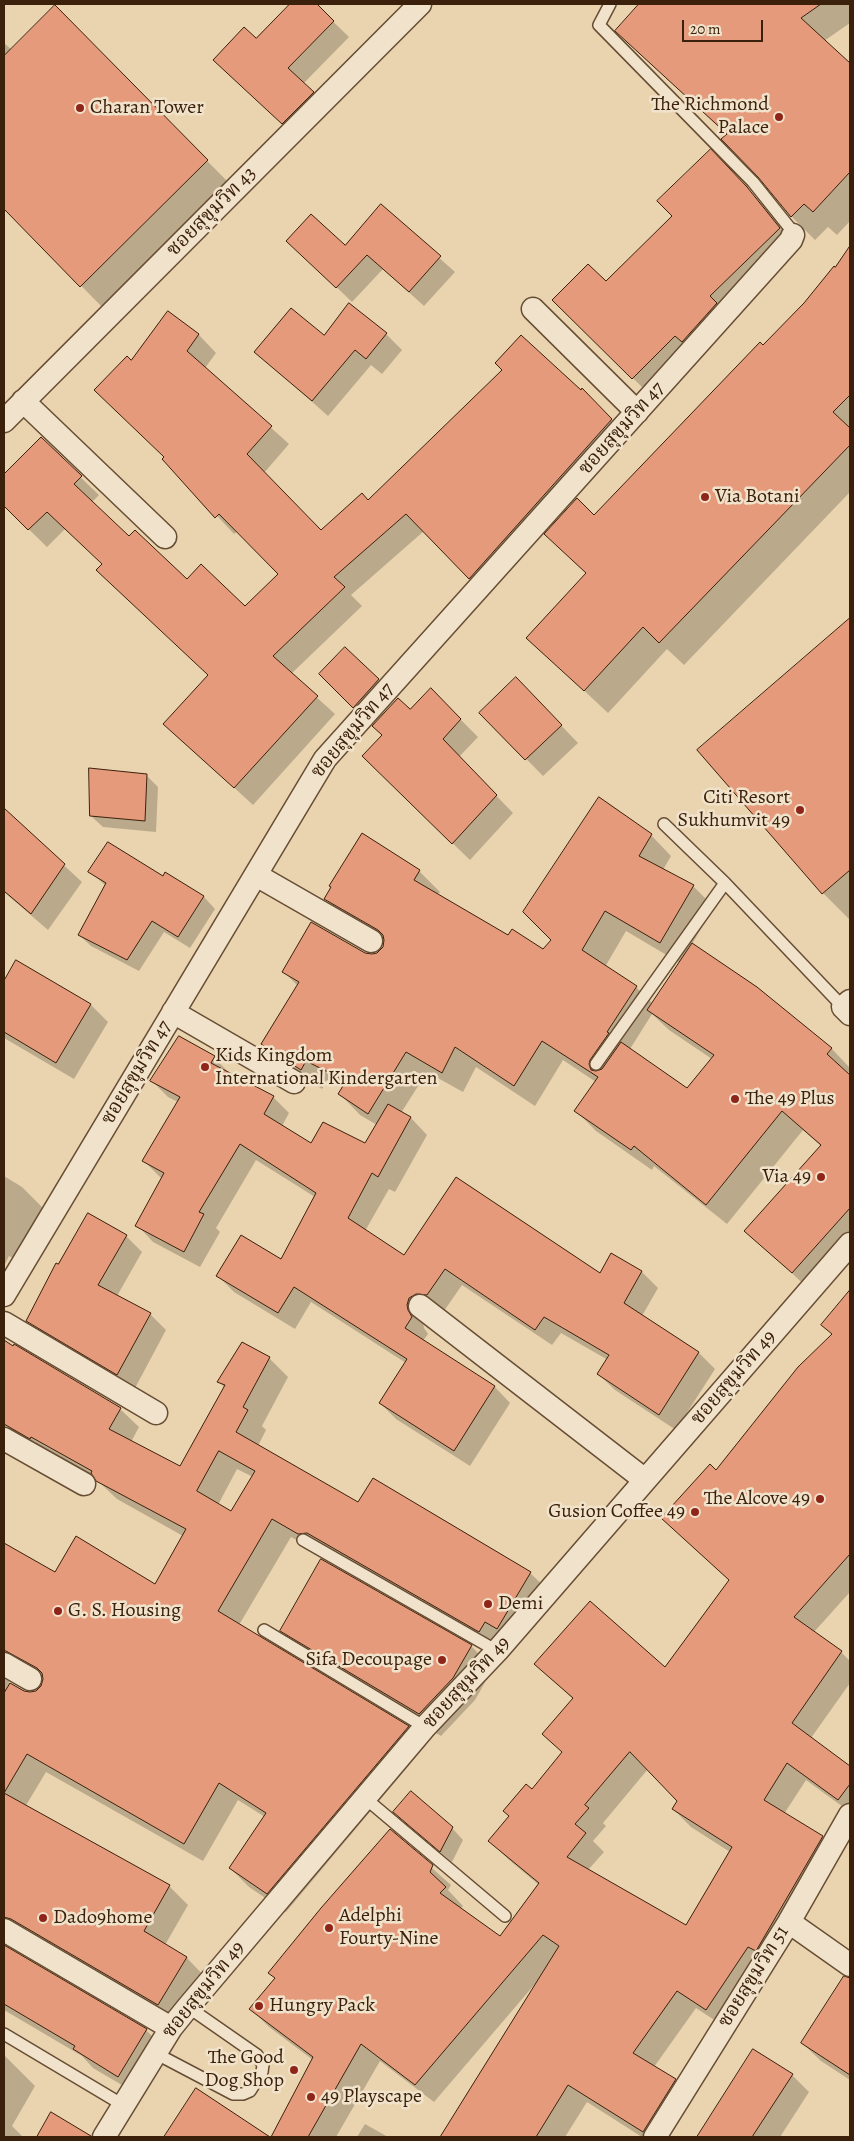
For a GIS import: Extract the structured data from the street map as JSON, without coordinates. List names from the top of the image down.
{
  "streets": {
    "street": [
      "ซอยสุขุมวิท 43",
      "ซอยสุขุมวิท 47",
      "ซอยสุขุมวิท 49",
      "ซอยสุขุมวิท 51"
    ]
  },
  "places": [
    "Charan Tower",
    "The Richmond Palace",
    "Via Botani",
    "Citi Resort Sukhumvit 49",
    "Kids Kingdom International Kindergarten",
    "The 49 Plus",
    "Via 49",
    "The Alcove 49",
    "Gusion Coffee 49",
    "Demi",
    "G. S. Housing",
    "Sifa Decoupage",
    "Dado9home",
    "Adelphi Fourty-Nine",
    "Hungry Pack",
    "The Good Dog Shop",
    "49 Playscape"
  ],
  "scale_bar": "20 m"
}
